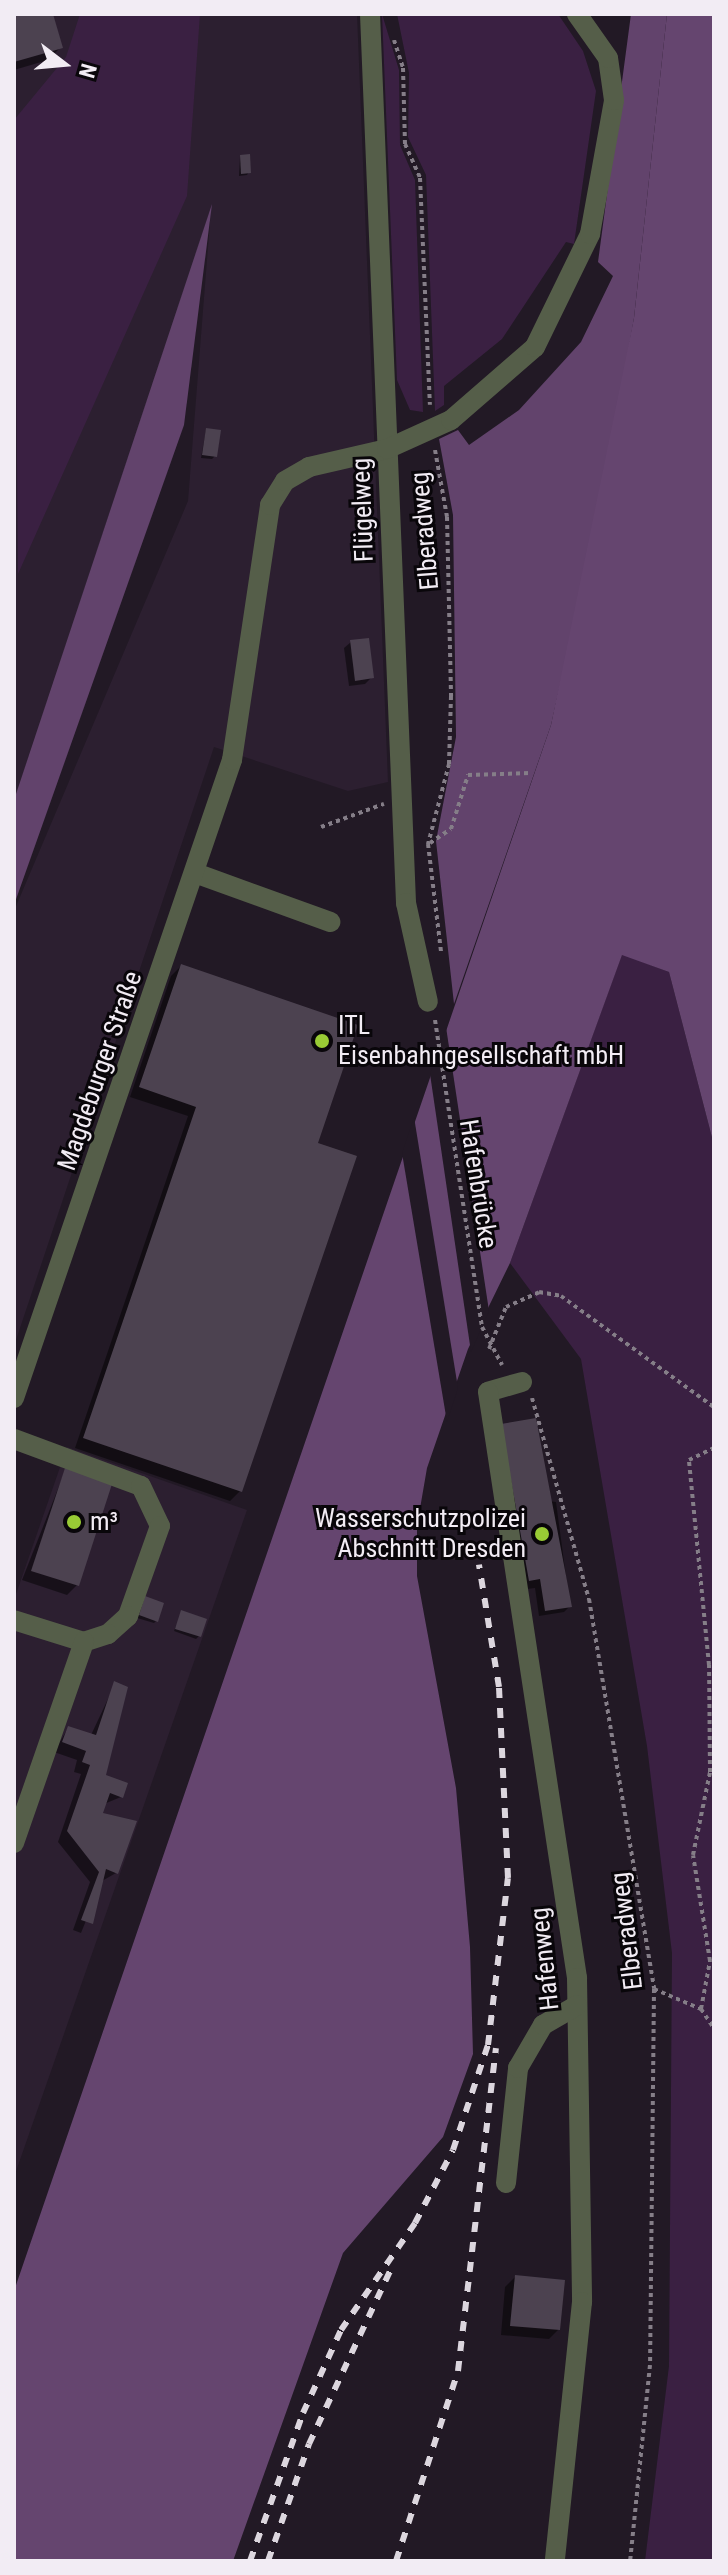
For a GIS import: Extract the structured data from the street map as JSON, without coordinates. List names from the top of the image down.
{
  "streets": {
    "street": ["Flügelweg", "Magdeburger Straße", "Hafenweg"],
    "path": ["Elberadweg", "Hafenbrücke"]
  },
  "crossings": [
    ["Flügelweg", "Magdeburger Straße"],
    ["Flügelweg", "Hafenbrücke"],
    ["Elberadweg", "Magdeburger Straße"],
    ["Elberadweg", "Hafenbrücke"],
    ["Elberadweg", "Hafenweg"]
  ],
  "places": ["ITL Eisenbahngesellschaft mbH", "m³", "Wasserschutzpolizei Abschnitt Dresden"],
  "north": "right"
}
